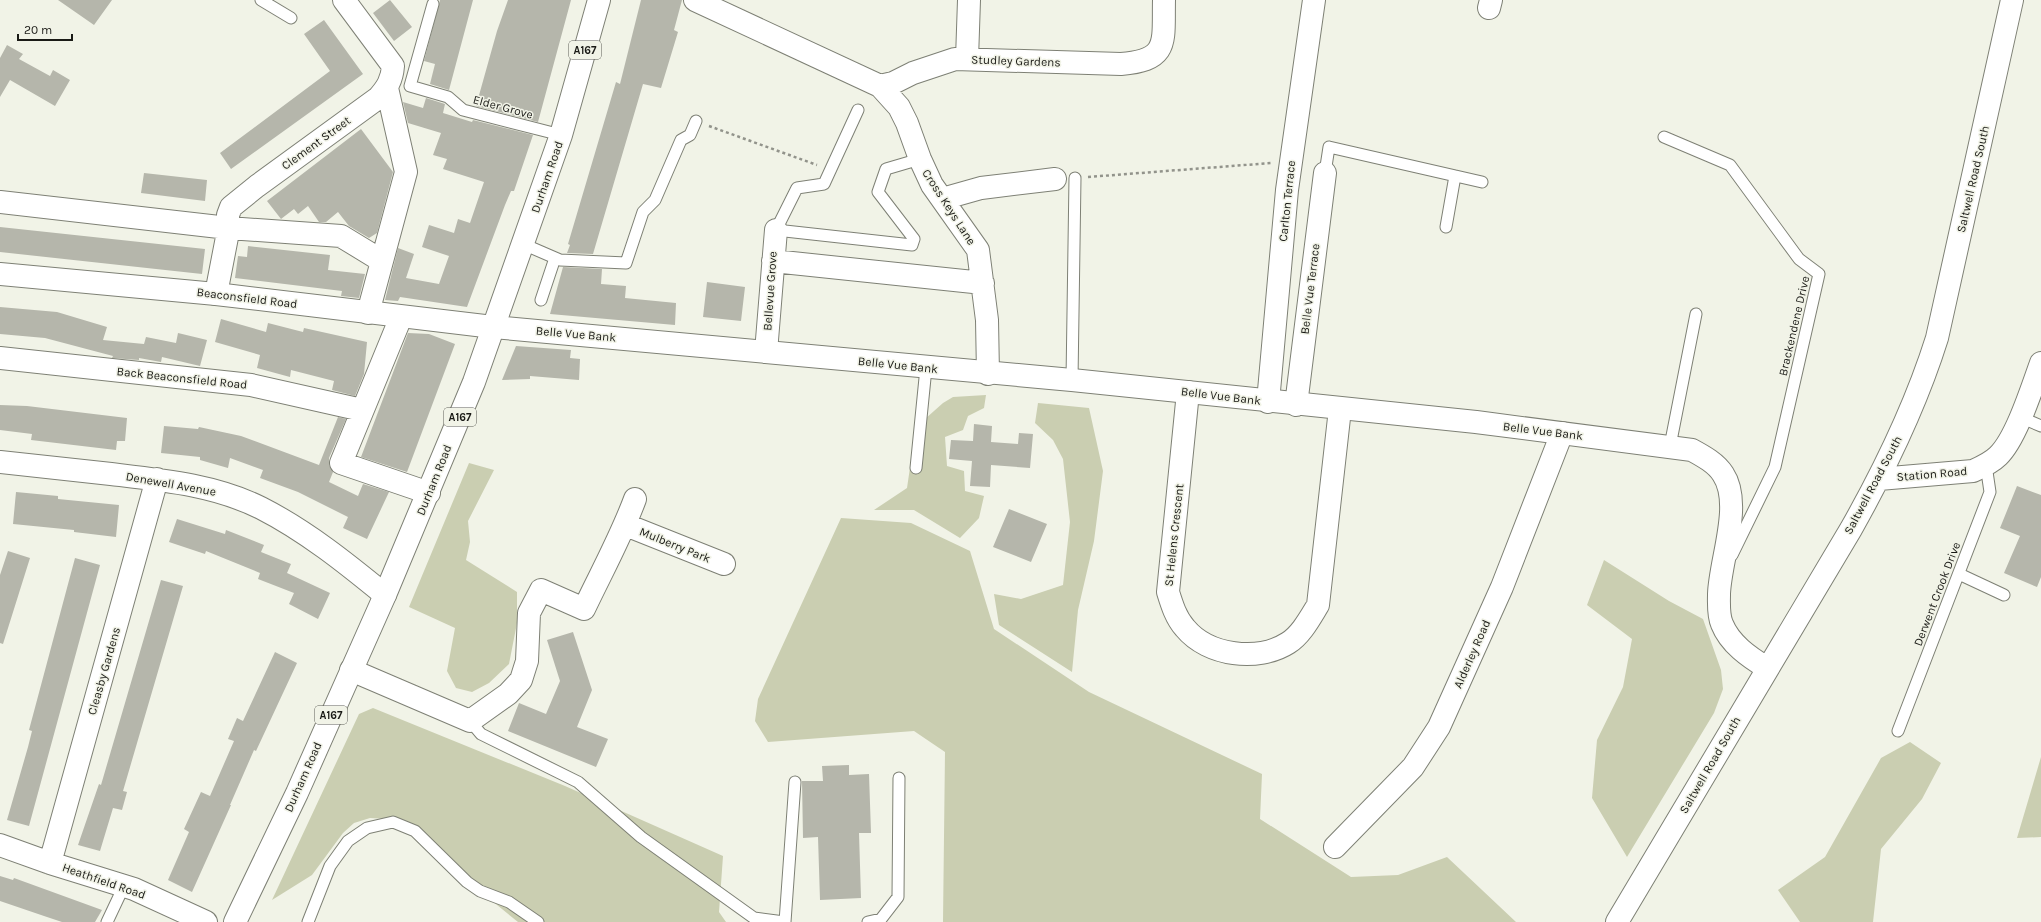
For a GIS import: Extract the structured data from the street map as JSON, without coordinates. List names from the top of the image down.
{
  "streets": {
    "street": [
      "A167",
      "Studley Gardens",
      "Clement Street",
      "Durham Road",
      "Saltwell Road South",
      "Carlton Terrace",
      "Cross Keys Lane",
      "Belle Vue Terrace",
      "Bellevue Grove",
      "Beaconsfield Road",
      "Belle Vue Bank",
      "Back Beaconsfield Road",
      "Station Road",
      "Denewell Avenue",
      "St Helens Crescent",
      "Mulberry Park",
      "Alderley Road",
      "Cleasby Gardens",
      "Heathfield Road"
    ],
    "lane": ["Elder Grove", "Brackendene Drive", "Derwent Crook Drive"]
  },
  "crossings": [
    ["Studley Gardens", "Cross Keys Lane"],
    ["Elder Grove", "Durham Road"],
    ["Clement Street", "Beaconsfield Road"],
    ["Durham Road", "Beaconsfield Road"],
    ["Durham Road", "Belle Vue Bank"],
    ["Durham Road", "Denewell Avenue"],
    ["Saltwell Road South", "Belle Vue Bank"],
    ["Saltwell Road South", "Station Road"],
    ["Carlton Terrace", "Belle Vue Bank"],
    ["Cross Keys Lane", "Belle Vue Bank"],
    ["Belle Vue Terrace", "Belle Vue Bank"],
    ["Bellevue Grove", "Belle Vue Bank"],
    ["Beaconsfield Road", "Belle Vue Bank"],
    ["Brackendene Drive", "Belle Vue Bank"],
    ["Belle Vue Bank", "St Helens Crescent"],
    ["Belle Vue Bank", "Alderley Road"],
    ["Station Road", "Derwent Crook Drive"],
    ["Denewell Avenue", "Cleasby Gardens"],
    ["Cleasby Gardens", "Heathfield Road"]
  ],
  "scale_bar": "20 m"
}
